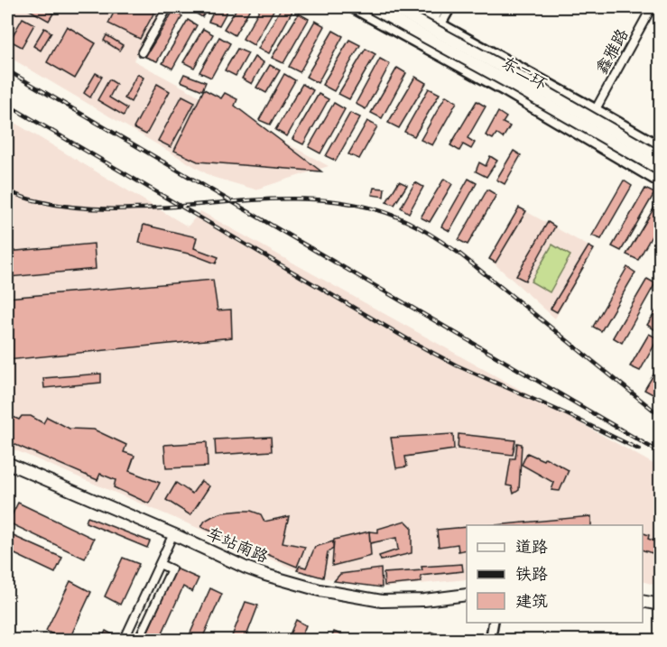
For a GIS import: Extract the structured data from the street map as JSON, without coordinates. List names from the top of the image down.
{
  "streets": {
    "main road": ["东二环", "车站南路"],
    "street": ["鑫雅路"]
  },
  "legend": ["道路", "铁路", "建筑"]
}
